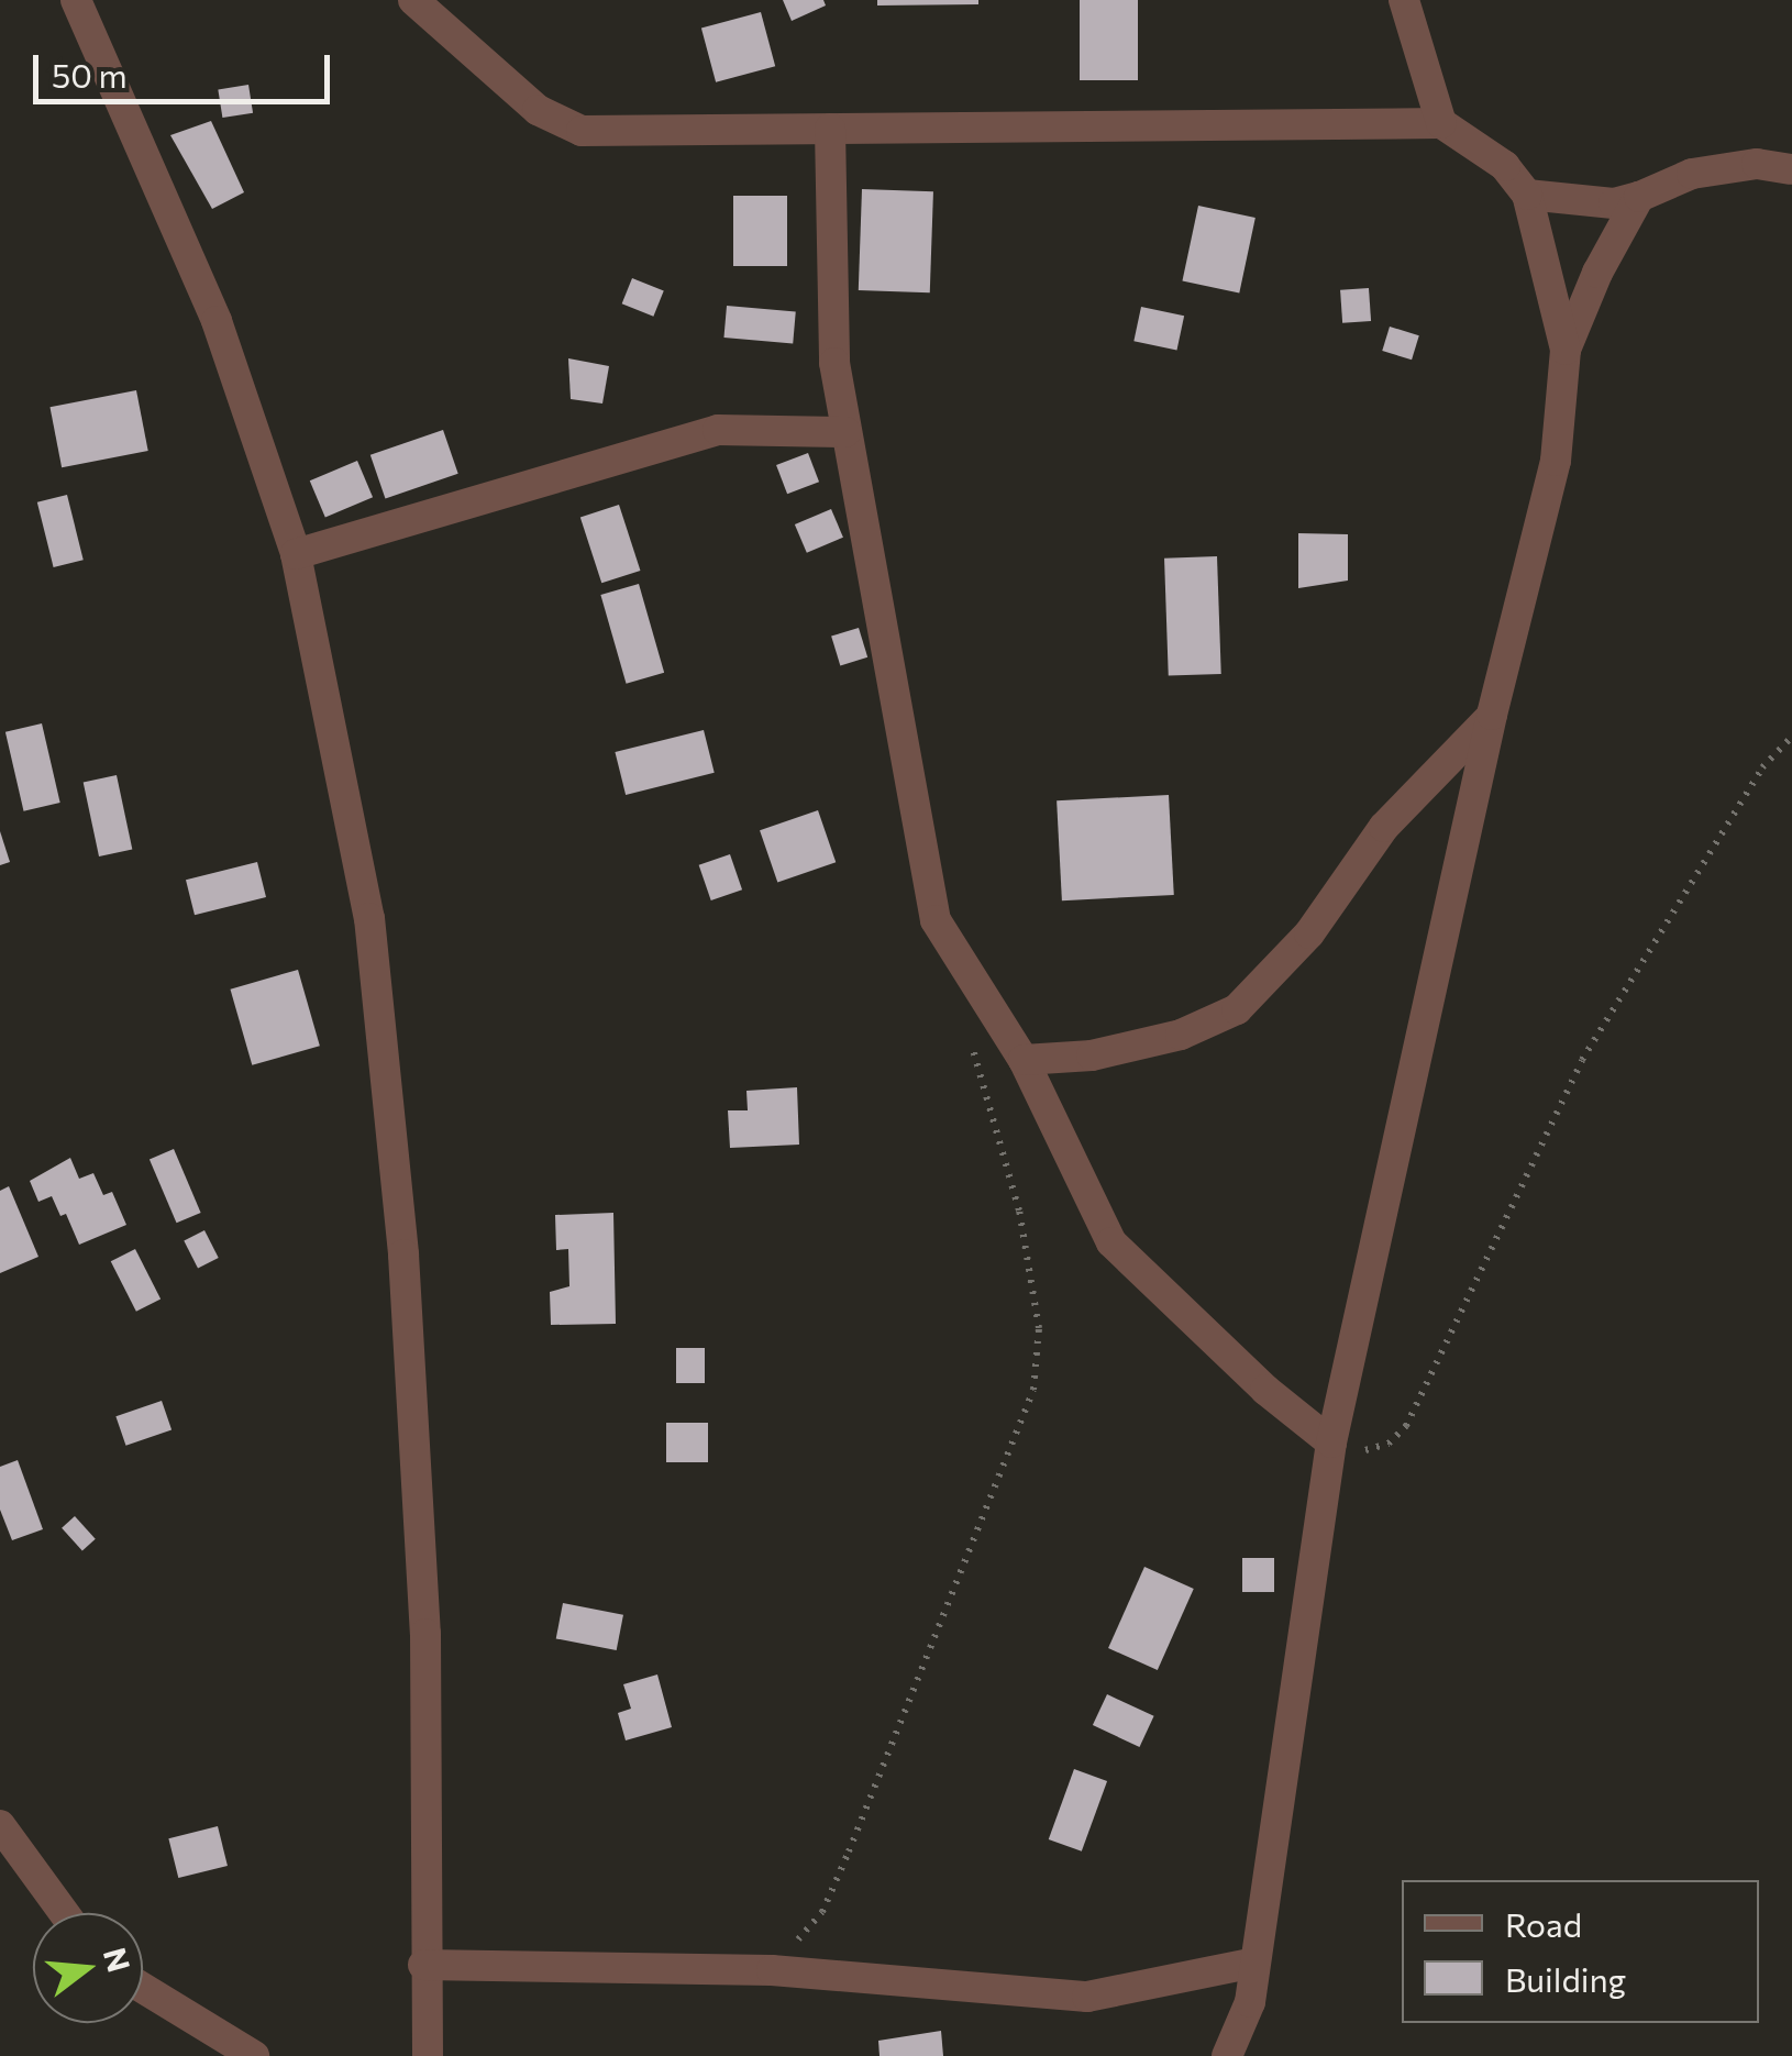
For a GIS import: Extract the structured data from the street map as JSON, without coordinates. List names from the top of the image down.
{
  "legend": ["Road", "Building"],
  "scale_bar": "50 m",
  "north": "right"
}
